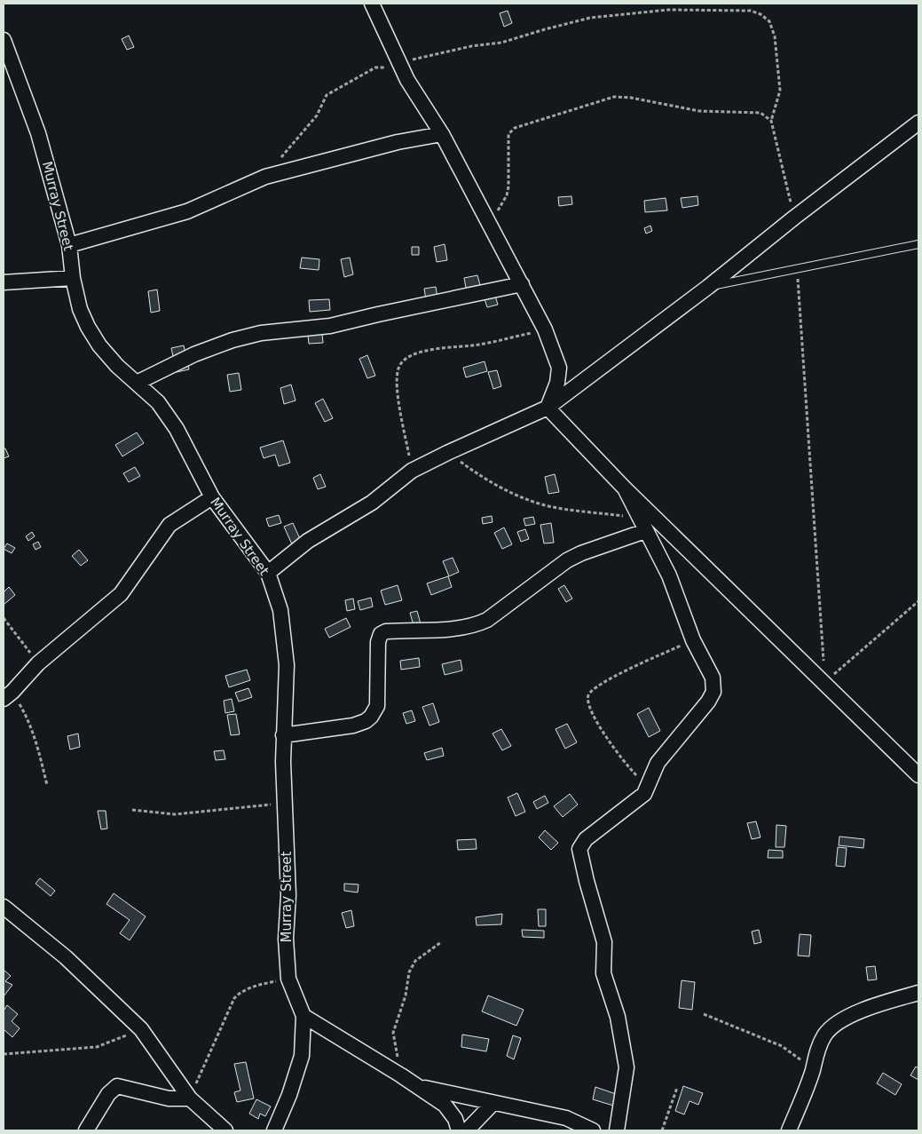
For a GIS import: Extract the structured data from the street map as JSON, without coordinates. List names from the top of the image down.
{
  "streets": {
    "street": ["Murray Street"]
  }
}
